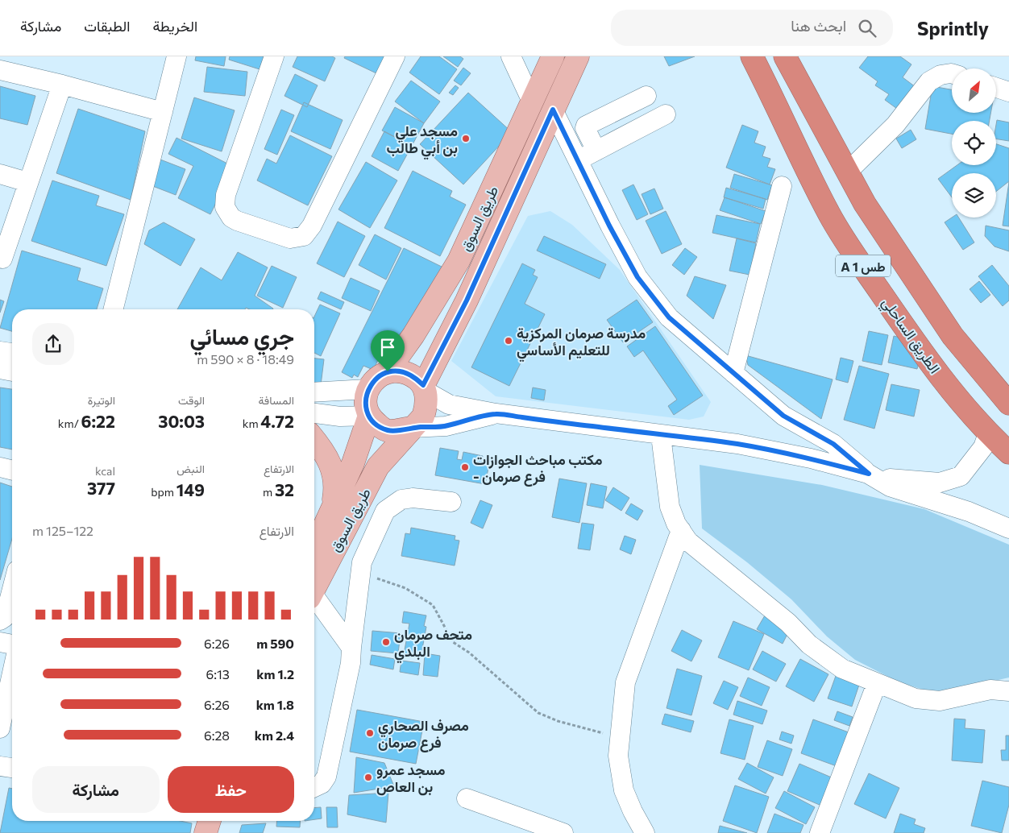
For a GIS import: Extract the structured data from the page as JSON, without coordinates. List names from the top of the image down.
{
  "streets": {
    "highway": ["A 1 طس", "الطريق الساحلي"],
    "main road": ["طريق السوق"]
  },
  "places": [
    "مسجد علي بن أبي طالب",
    "مدرسة صرمان المركزية للتعليم الأساسي",
    "مكتب مباحث الجوازات - فرع صرمان",
    "متحف صرمان البلدي",
    "مصرف الصحاري فرع صرمان",
    "مسجد عمرو بن العاص"
  ],
  "north": "top right",
  "page": {
    "header": "Sprintly",
    "search": "ابحث هنا",
    "nav": ["الخريطة", "الطبقات", "مشاركة"],
    "heading": ["جري مسائي", "18:49 · 8 × 590 m"],
    "stats": [
      ["المسافة", "4.72 km"],
      ["الوقت", "30:03"],
      ["الوتيرة", "6:22 /km"],
      ["الارتفاع", "32 m"],
      ["النبض", "149 bpm"],
      ["kcal", "377"]
    ],
    "chart": ["الارتفاع", "122–125 m"],
    "list": [
      {
        "name": "590 m",
        "note": "6:26"
      },
      {
        "name": "1.2 km",
        "note": "6:13"
      },
      {
        "name": "1.8 km",
        "note": "6:26"
      },
      {
        "name": "2.4 km",
        "note": "6:28"
      }
    ],
    "buttons": ["حفظ", "مشاركة"]
  }
}
